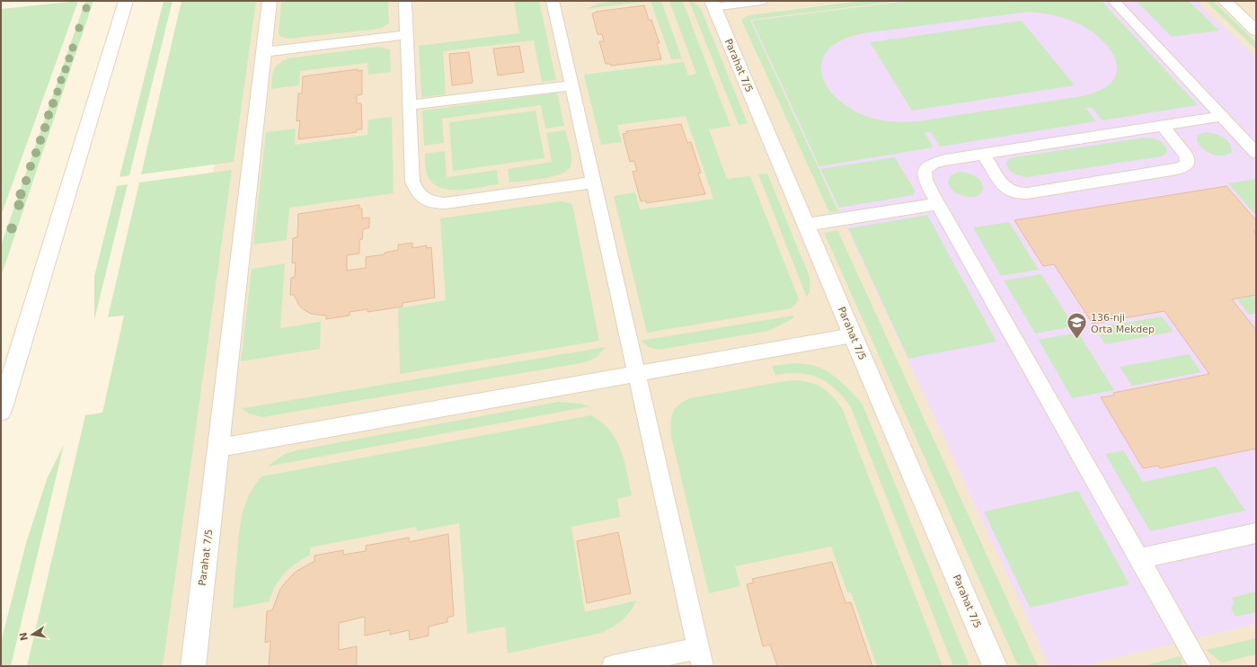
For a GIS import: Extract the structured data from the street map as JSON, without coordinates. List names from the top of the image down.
{
  "streets": {
    "street": ["Parahat 7/5"]
  },
  "places": {
    "school or university": ["136-nji Orta Mekdep"]
  },
  "north": "left"
}
